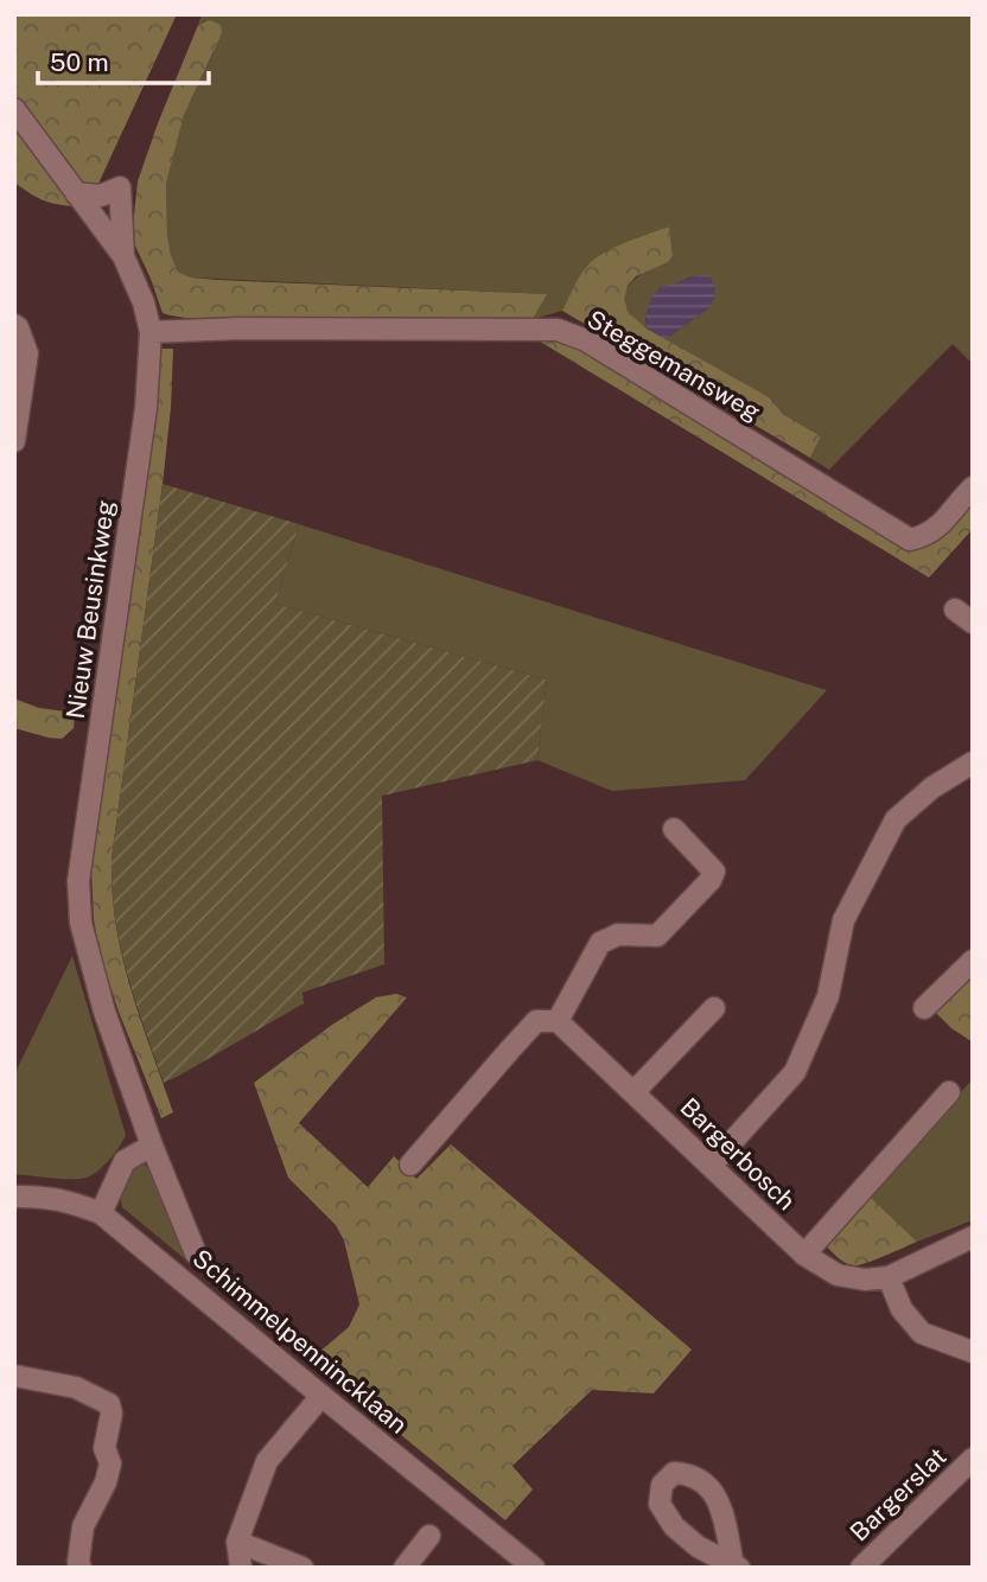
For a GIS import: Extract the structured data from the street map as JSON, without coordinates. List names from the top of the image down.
{
  "streets": {
    "street": [
      "Steggemansweg",
      "Nieuw Beusinkweg",
      "Bargerbosch",
      "Schimmelpennincklaan",
      "Bargerslat"
    ]
  },
  "crossings": [
    ["Steggemansweg", "Nieuw Beusinkweg"]
  ],
  "scale_bar": "50 m"
}
